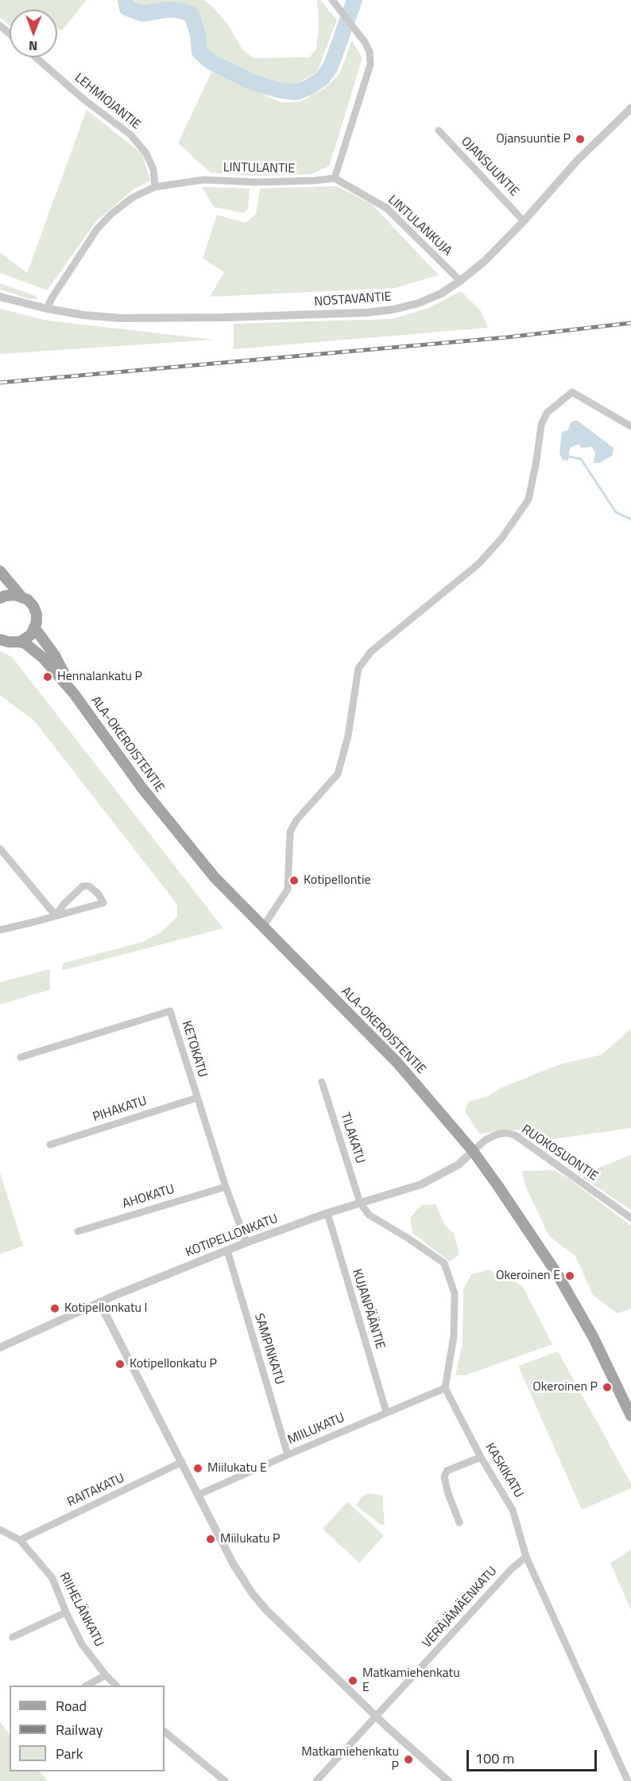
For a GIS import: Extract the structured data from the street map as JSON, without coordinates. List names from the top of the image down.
{
  "streets": {
    "main road": ["ALA-OKEROISTENTIE"],
    "street": [
      "LEHMIOJANTIE",
      "OJANSUUNTIE",
      "LINTULANTIE",
      "LINTULANKUJA",
      "NOSTAVANTIE",
      "KETOKATU",
      "PIHAKATU",
      "TILAKATU",
      "RUOKOSUONTIE",
      "AHOKATU",
      "KOTIPELLONKATU",
      "KUJANPÄÄNTIE",
      "SAMPINKATU",
      "MIILUKATU",
      "KASKIKATU",
      "RAITAKATU",
      "VERÄJÄMÄENKATU",
      "RIIHELÄNKATU"
    ]
  },
  "crossings": [
    ["LEHMIOJANTIE", "LINTULANTIE"],
    ["OJANSUUNTIE", "NOSTAVANTIE"],
    ["LINTULANTIE", "LINTULANKUJA"],
    ["LINTULANTIE", "NOSTAVANTIE"],
    ["LINTULANKUJA", "NOSTAVANTIE"],
    ["ALA-OKEROISTENTIE", "RUOKOSUONTIE"],
    ["ALA-OKEROISTENTIE", "KOTIPELLONKATU"],
    ["KETOKATU", "PIHAKATU"],
    ["KETOKATU", "AHOKATU"],
    ["KETOKATU", "KOTIPELLONKATU"],
    ["TILAKATU", "KOTIPELLONKATU"],
    ["RUOKOSUONTIE", "KOTIPELLONKATU"],
    ["KOTIPELLONKATU", "KUJANPÄÄNTIE"],
    ["KOTIPELLONKATU", "SAMPINKATU"],
    ["KUJANPÄÄNTIE", "MIILUKATU"],
    ["SAMPINKATU", "MIILUKATU"],
    ["MIILUKATU", "KASKIKATU"],
    ["KASKIKATU", "VERÄJÄMÄENKATU"],
    ["RAITAKATU", "RIIHELÄNKATU"]
  ],
  "places": [
    "Ojansuuntie P",
    "Hennalankatu P",
    "Kotipellontie",
    "Okeroinen E",
    "Kotipellonkatu I",
    "Kotipellonkatu P",
    "Okeroinen P",
    "Miilukatu E",
    "Miilukatu P",
    "Matkamiehenkatu E",
    "Matkamiehenkatu P"
  ],
  "legend": ["Road", "Railway", "Park"],
  "scale_bar": "100 m",
  "north": "bottom"
}
